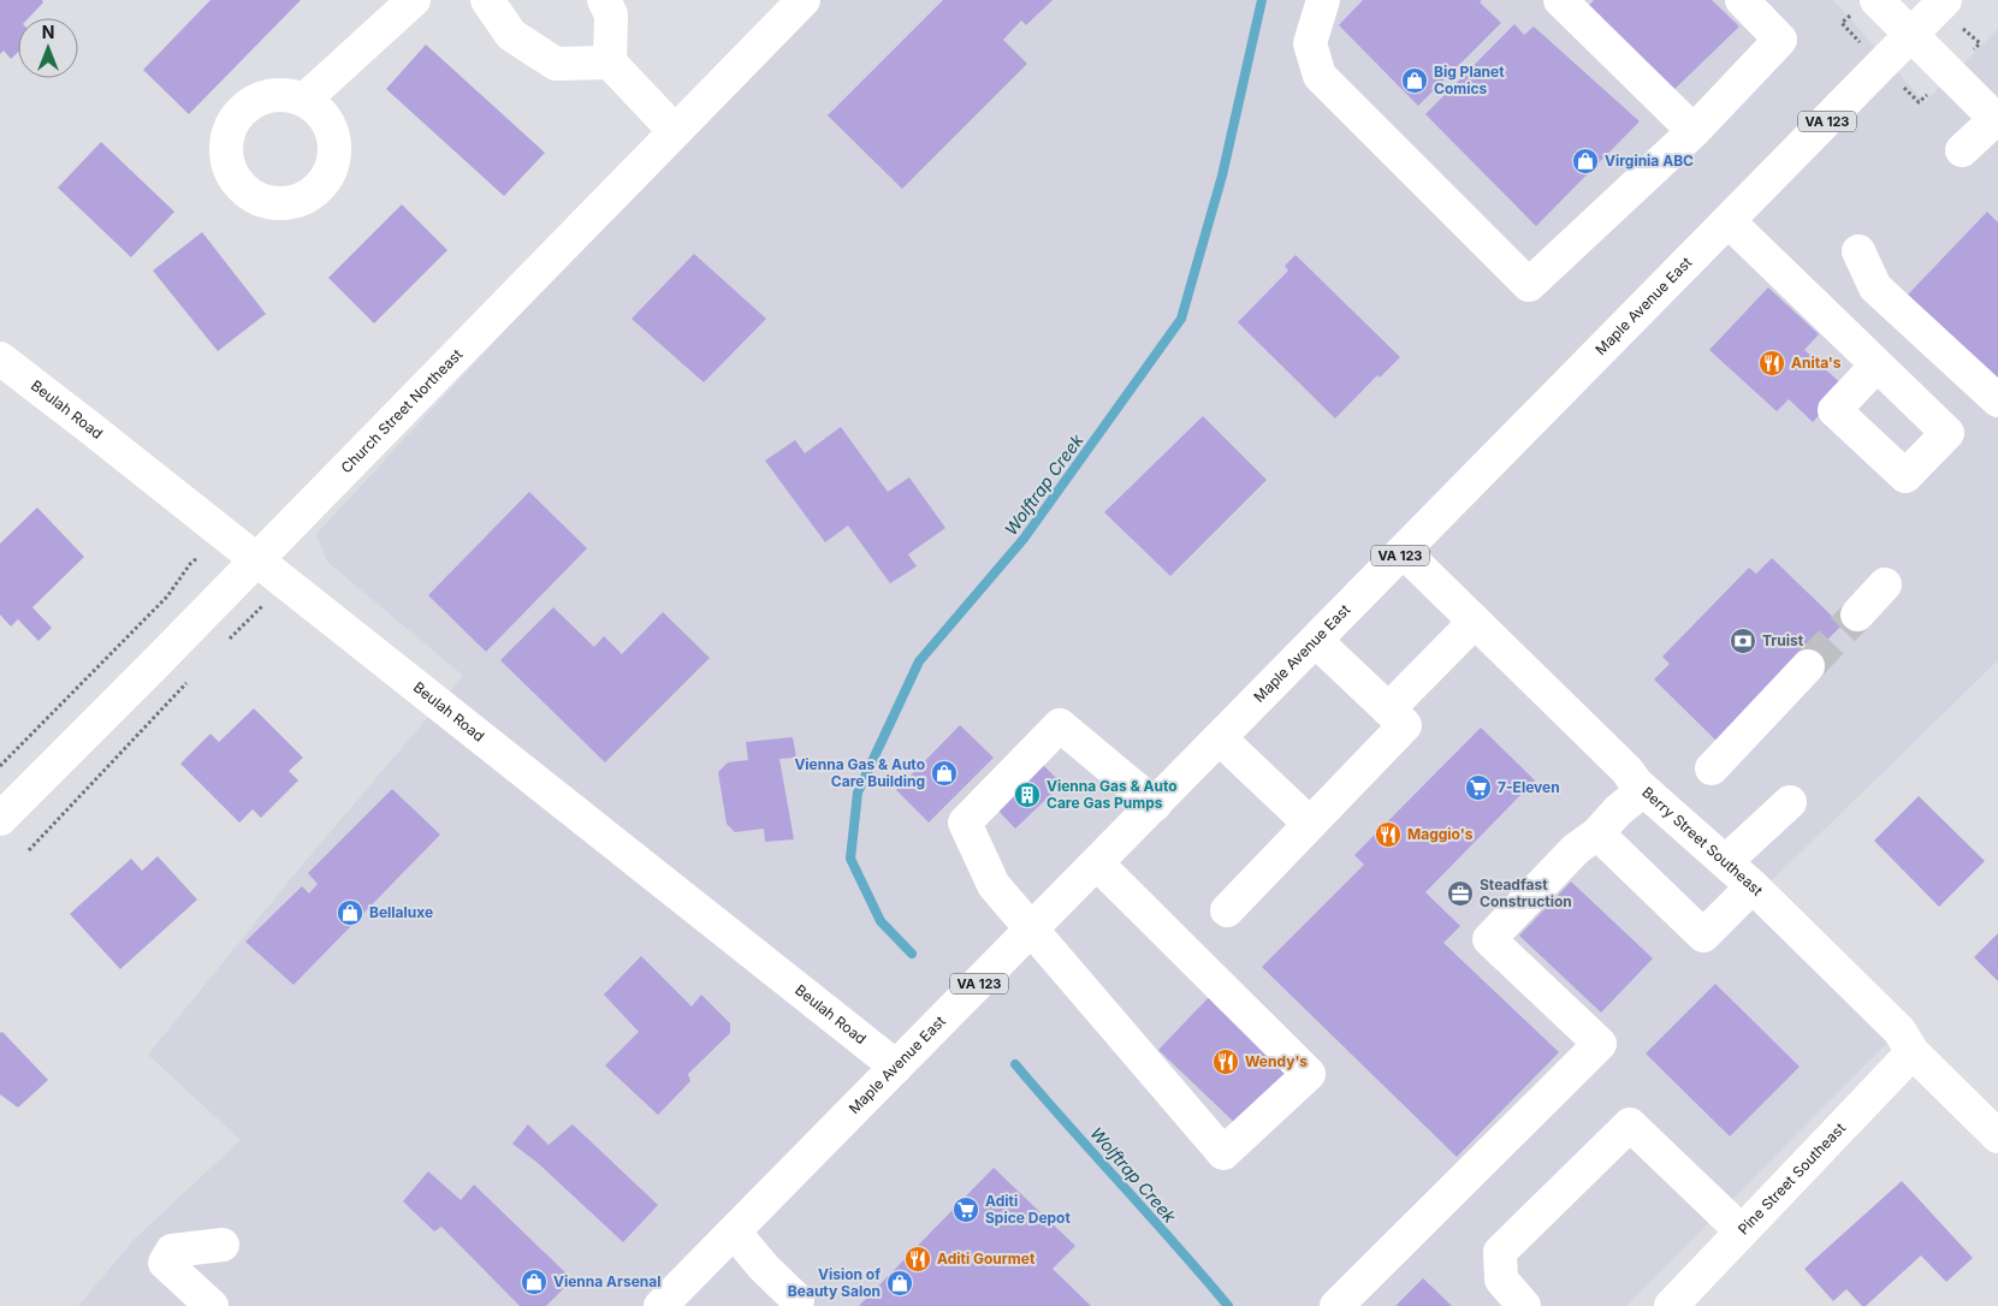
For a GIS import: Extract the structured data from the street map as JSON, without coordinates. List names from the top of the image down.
{
  "streets": {
    "street": [
      "VA 123",
      "Maple Avenue East",
      "Beulah Road",
      "Church Street Northeast",
      "Berry Street Southeast",
      "Pine Street Southeast"
    ]
  },
  "crossings": [
    ["Maple Avenue East", "Beulah Road"],
    ["Maple Avenue East", "Berry Street Southeast"],
    ["Beulah Road", "Church Street Northeast"],
    ["Berry Street Southeast", "Pine Street Southeast"]
  ],
  "water": ["Wolftrap Creek"],
  "places": {
    "shop": [
      "Big Planet Comics",
      "Virginia ABC",
      "Vienna Gas & Auto Care Building",
      "Bellaluxe",
      "Vienna Arsenal",
      "Vision of Beauty Salon"
    ],
    "restaurant": [
      "Anita's",
      "Maggio's",
      "Wendy's",
      "Aditi Gourmet"
    ],
    "bank": ["Truist"],
    "supermarket": ["7-Eleven", "Aditi Spice Depot"],
    "building": ["Vienna Gas & Auto Care Gas Pumps"],
    "office": ["Steadfast Construction"]
  },
  "north": "top"
}
